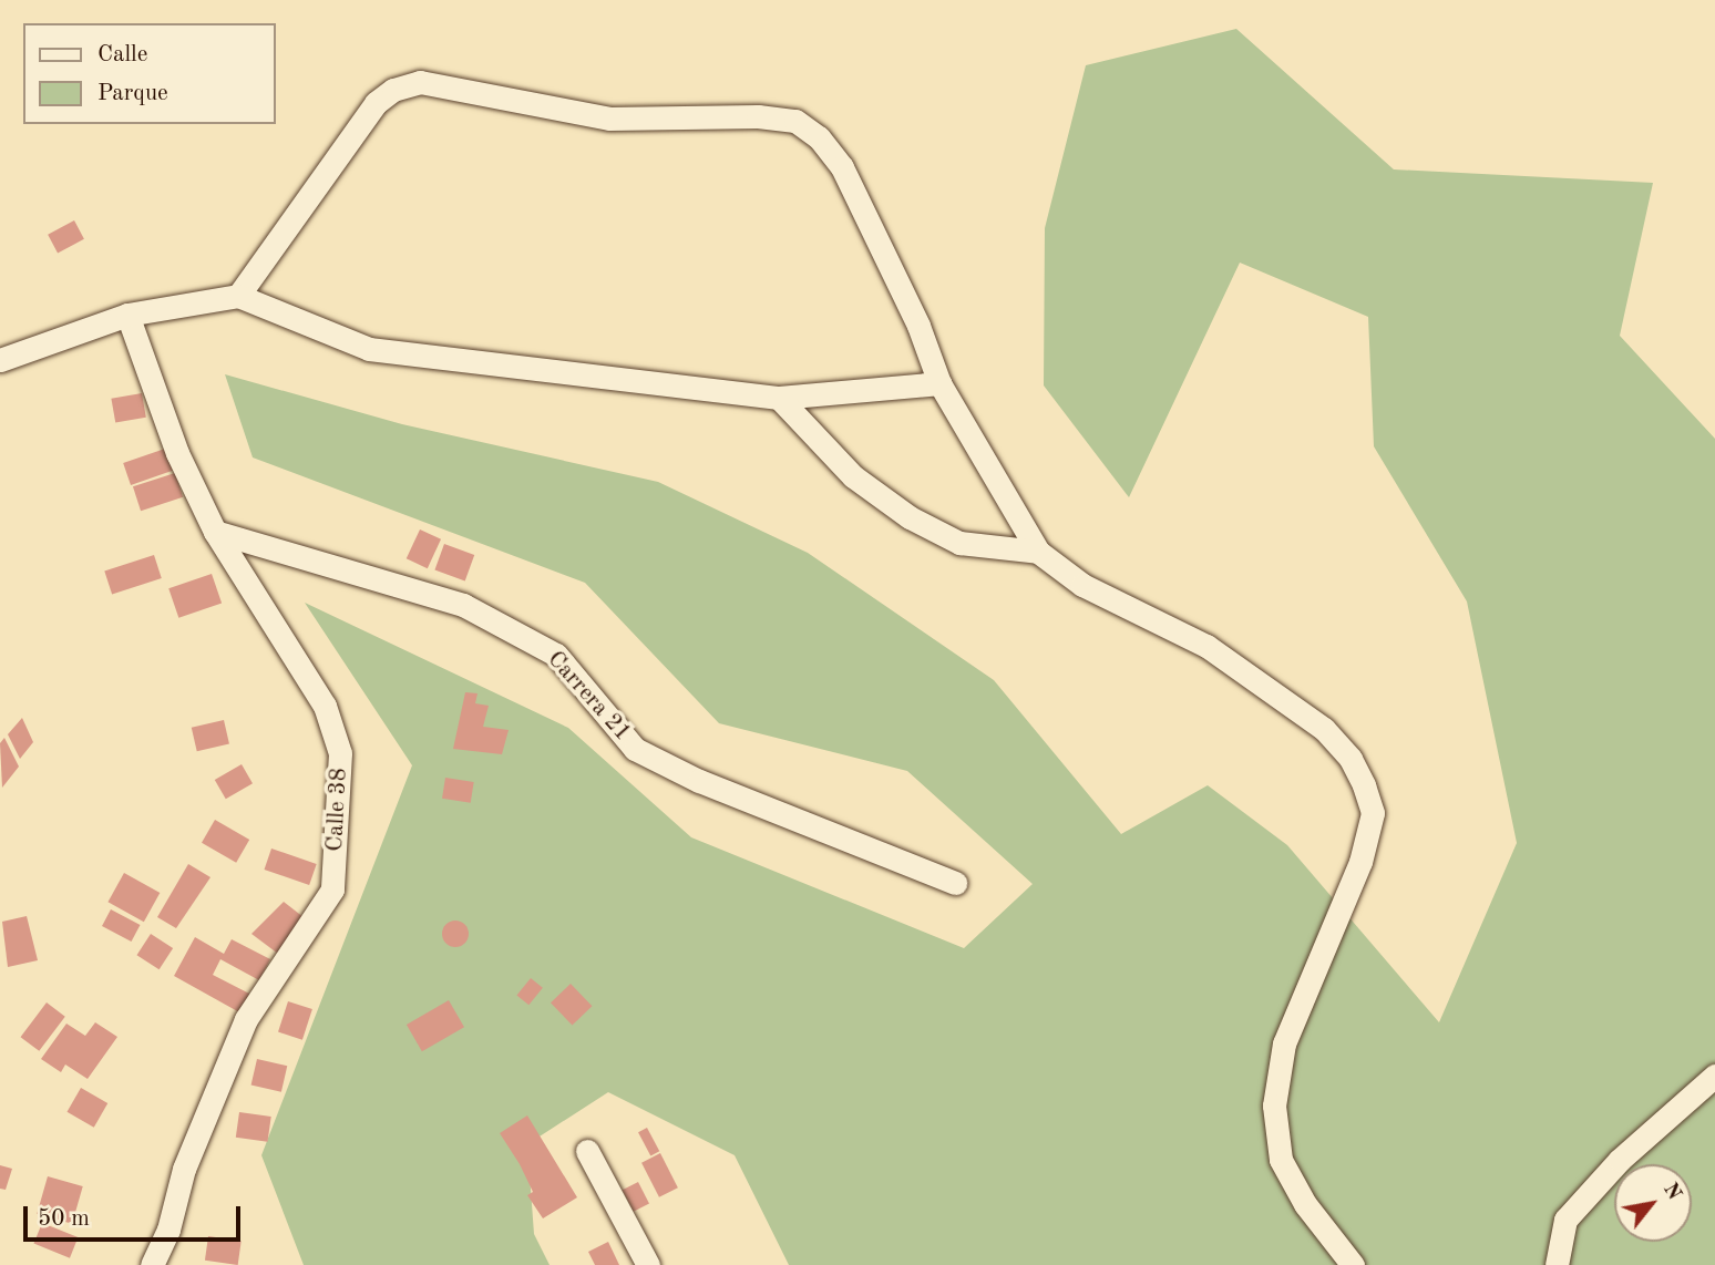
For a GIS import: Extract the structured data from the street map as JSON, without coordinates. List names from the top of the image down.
{
  "streets": {
    "street": ["Carrera 21", "Calle 38"]
  },
  "crossings": [
    ["Carrera 21", "Calle 38"]
  ],
  "legend": ["Calle", "Parque"],
  "scale_bar": "50 m",
  "north": "top right"
}
